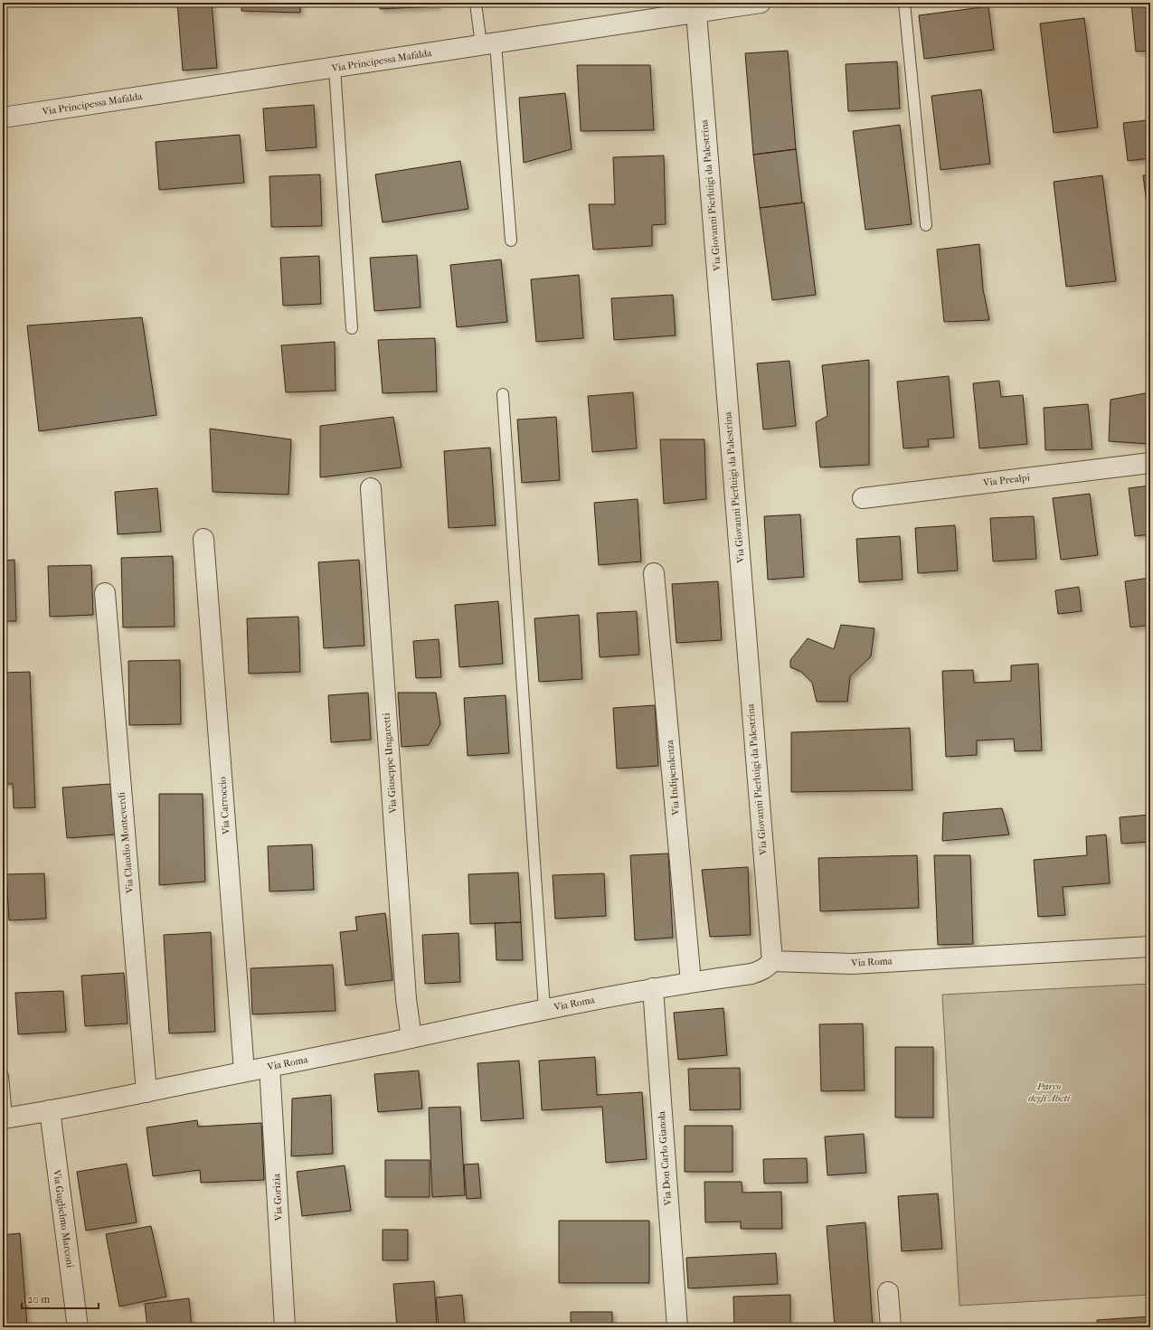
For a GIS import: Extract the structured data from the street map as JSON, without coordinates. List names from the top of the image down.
{
  "streets": {
    "street": [
      "Via Principessa Mafalda",
      "Via Giovanni Pierluigi da Palestrina",
      "Via Prealpi",
      "Via Giuseppe Ungaretti",
      "Via Indipendenza",
      "Via Carroccio",
      "Via Claudio Monteverdi",
      "Via Roma",
      "Via Don Carlo Gianola",
      "Via Gorizia",
      "Via Guglielmo Marconi"
    ]
  },
  "crossings": [
    ["Via Principessa Mafalda", "Via Giovanni Pierluigi da Palestrina"],
    ["Via Giovanni Pierluigi da Palestrina", "Via Roma"],
    ["Via Giuseppe Ungaretti", "Via Roma"],
    ["Via Indipendenza", "Via Roma"],
    ["Via Carroccio", "Via Roma"],
    ["Via Claudio Monteverdi", "Via Roma"],
    ["Via Roma", "Via Don Carlo Gianola"],
    ["Via Roma", "Via Gorizia"],
    ["Via Roma", "Via Guglielmo Marconi"]
  ],
  "parks": ["Parco degli Abeti"],
  "scale_bar": "20 m"
}
